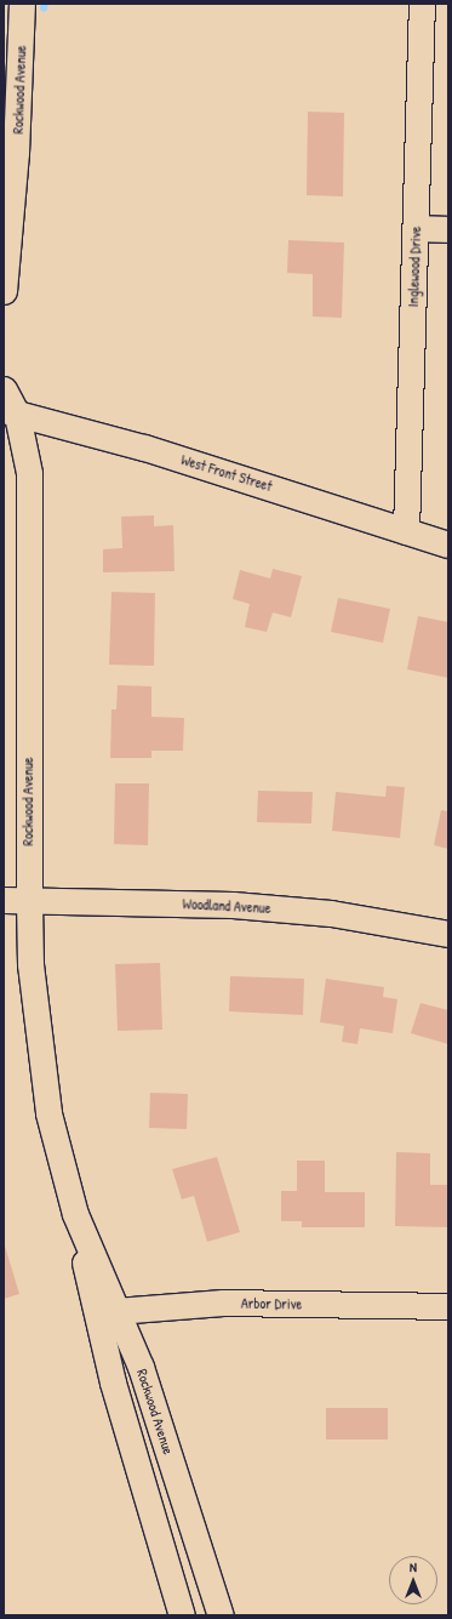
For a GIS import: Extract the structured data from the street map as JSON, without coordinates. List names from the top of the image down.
{
  "streets": {
    "street": [
      "Rockwood Avenue",
      "Inglewood Drive",
      "West Front Street",
      "Woodland Avenue",
      "Arbor Drive"
    ]
  },
  "crossings": [
    ["Rockwood Avenue", "West Front Street"],
    ["Rockwood Avenue", "Woodland Avenue"],
    ["Rockwood Avenue", "Arbor Drive"],
    ["Inglewood Drive", "West Front Street"]
  ],
  "north": "top"
}
